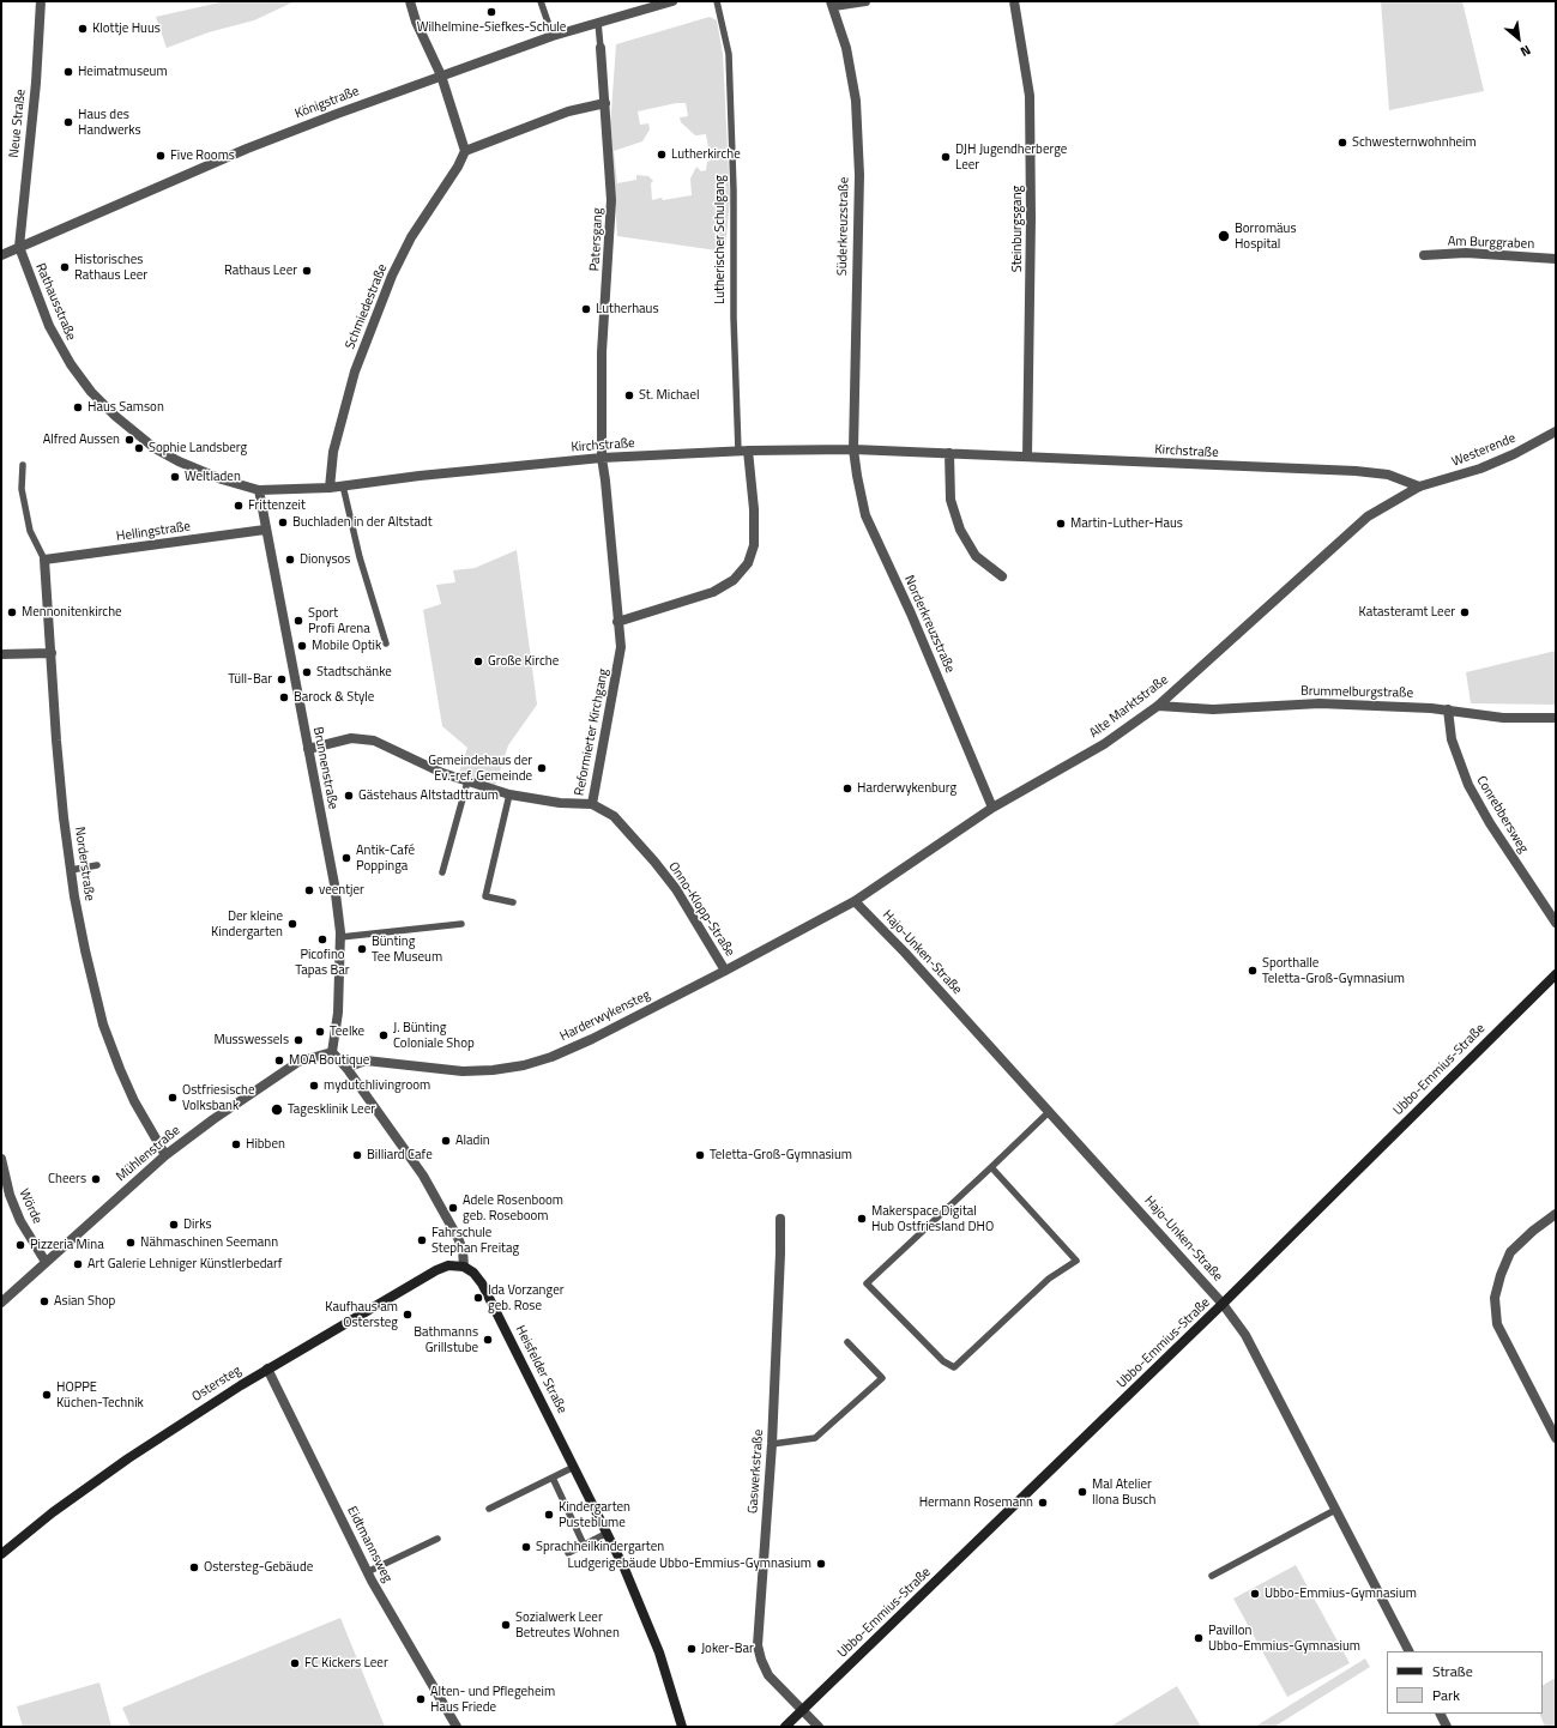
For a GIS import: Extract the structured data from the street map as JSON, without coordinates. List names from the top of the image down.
{
  "streets": {
    "main road": ["Ubbo-Emmius-Straße", "Heisfelder Straße", "Ostersteg"],
    "street": [
      "Königstraße",
      "Neue Straße",
      "Süderkreuzstraße",
      "Steinburgsgang",
      "Patersgang",
      "Am Burggraben",
      "Rathausstraße",
      "Schmiedestraße",
      "Kirchstraße",
      "Westerende",
      "Hellingstraße",
      "Norderkreuzstraße",
      "Brummelburgstraße",
      "Alte Marktstraße",
      "Reformierter Kirchgang",
      "Brunnenstraße",
      "Conrebbersweg",
      "Norderstraße",
      "Onno-Klopp-Straße",
      "Hajo-Unken-Straße",
      "Harderwykensteg",
      "Mühlenstraße",
      "Wörde",
      "Gaswerkstraße",
      "Eidtmannsweg"
    ],
    "lane": ["Lutherischer Schulgang"]
  },
  "crossings": [
    ["Königstraße", "Neue Straße"],
    ["Königstraße", "Patersgang"],
    ["Königstraße", "Rathausstraße"],
    ["Neue Straße", "Rathausstraße"],
    ["Süderkreuzstraße", "Kirchstraße"],
    ["Süderkreuzstraße", "Norderkreuzstraße"],
    ["Steinburgsgang", "Kirchstraße"],
    ["Patersgang", "Kirchstraße"],
    ["Patersgang", "Reformierter Kirchgang"],
    ["Lutherischer Schulgang", "Kirchstraße"],
    ["Rathausstraße", "Kirchstraße"],
    ["Rathausstraße", "Brunnenstraße"],
    ["Schmiedestraße", "Kirchstraße"],
    ["Kirchstraße", "Westerende"],
    ["Kirchstraße", "Norderkreuzstraße"],
    ["Kirchstraße", "Alte Marktstraße"],
    ["Kirchstraße", "Reformierter Kirchgang"],
    ["Kirchstraße", "Brunnenstraße"],
    ["Westerende", "Alte Marktstraße"],
    ["Hellingstraße", "Brunnenstraße"],
    ["Hellingstraße", "Norderstraße"],
    ["Norderkreuzstraße", "Alte Marktstraße"],
    ["Brummelburgstraße", "Alte Marktstraße"],
    ["Brummelburgstraße", "Conrebbersweg"],
    ["Alte Marktstraße", "Hajo-Unken-Straße"],
    ["Alte Marktstraße", "Harderwykensteg"],
    ["Reformierter Kirchgang", "Brunnenstraße"],
    ["Reformierter Kirchgang", "Onno-Klopp-Straße"],
    ["Brunnenstraße", "Mühlenstraße"],
    ["Norderstraße", "Mühlenstraße"],
    ["Onno-Klopp-Straße", "Harderwykensteg"],
    ["Hajo-Unken-Straße", "Harderwykensteg"],
    ["Hajo-Unken-Straße", "Ubbo-Emmius-Straße"],
    ["Ubbo-Emmius-Straße", "Gaswerkstraße"],
    ["Mühlenstraße", "Wörde"],
    ["Heisfelder Straße", "Ostersteg"],
    ["Ostersteg", "Eidtmannsweg"]
  ],
  "places": [
    "Wilhelmine-Siefkes-Schule",
    "Klottje Huus",
    "Heimatmuseum",
    "Haus des Handwerks",
    "Schwesternwohnheim",
    "Lutherkirche",
    "Five Rooms",
    "DJH Jugendherberge Leer",
    "Borromäus Hospital",
    "Historisches Rathaus Leer",
    "Rathaus Leer",
    "Lutherhaus",
    "St. Michael",
    "Haus Samson",
    "Alfred Aussen",
    "Sophie Landsberg",
    "Weltladen",
    "Frittenzeit",
    "Buchladen in der Altstadt",
    "Martin-Luther-Haus",
    "Dionysos",
    "Mennonitenkirche",
    "Katasteramt Leer",
    "Sport Profi Arena",
    "Mobile Optik",
    "Große Kirche",
    "Stadtschänke",
    "Tüll-Bar",
    "Barock & Style",
    "Gemeindehaus der Ev.-ref. Gemeinde",
    "Harderwykenburg",
    "Gästehaus Altstadttraum",
    "Antik-Café Poppinga",
    "veentjer",
    "Der kleine Kindergarten",
    "Picofino Tapas Bar",
    "Bünting Tee Museum",
    "Sporthalle Teletta-Groß-Gymnasium",
    "Teelke",
    "J. Bünting Coloniale Shop",
    "Musswessels",
    "MOA Boutique",
    "mydutchlivingroom",
    "Ostfriesische Volksbank",
    "Tagesklinik Leer",
    "Aladin",
    "Hibben",
    "Billiard Cafe",
    "Teletta-Groß-Gymnasium",
    "Cheers",
    "Adele Rosenboom geb. Roseboom",
    "Makerspace Digital Hub Ostfriesland DHO",
    "Dirks",
    "Fahrschule Stephan Freitag",
    "Nähmaschinen Seemann",
    "Pizzeria Mina",
    "Art Galerie Lehniger Künstlerbedarf",
    "Ida Vorzanger geb. Rose",
    "Asian Shop",
    "Kaufhaus am Ostersteg",
    "Bathmanns Grillstube",
    "HOPPE Küchen-Technik",
    "Mal Atelier Ilona Busch",
    "Hermann Rosemann",
    "Kindergarten Pusteblume",
    "Sprachheilkindergarten",
    "Ludgerigebäude Ubbo-Emmius-Gymnasium",
    "Ostersteg-Gebäude",
    "Ubbo-Emmius-Gymnasium",
    "Sozialwerk Leer Betreutes Wohnen",
    "Pavillon Ubbo-Emmius-Gymnasium",
    "Joker-Bar",
    "FC Kickers Leer",
    "Alten- und Pflegeheim Haus Friede"
  ],
  "legend": ["Straße", "Park"],
  "north": "bottom right"
}
